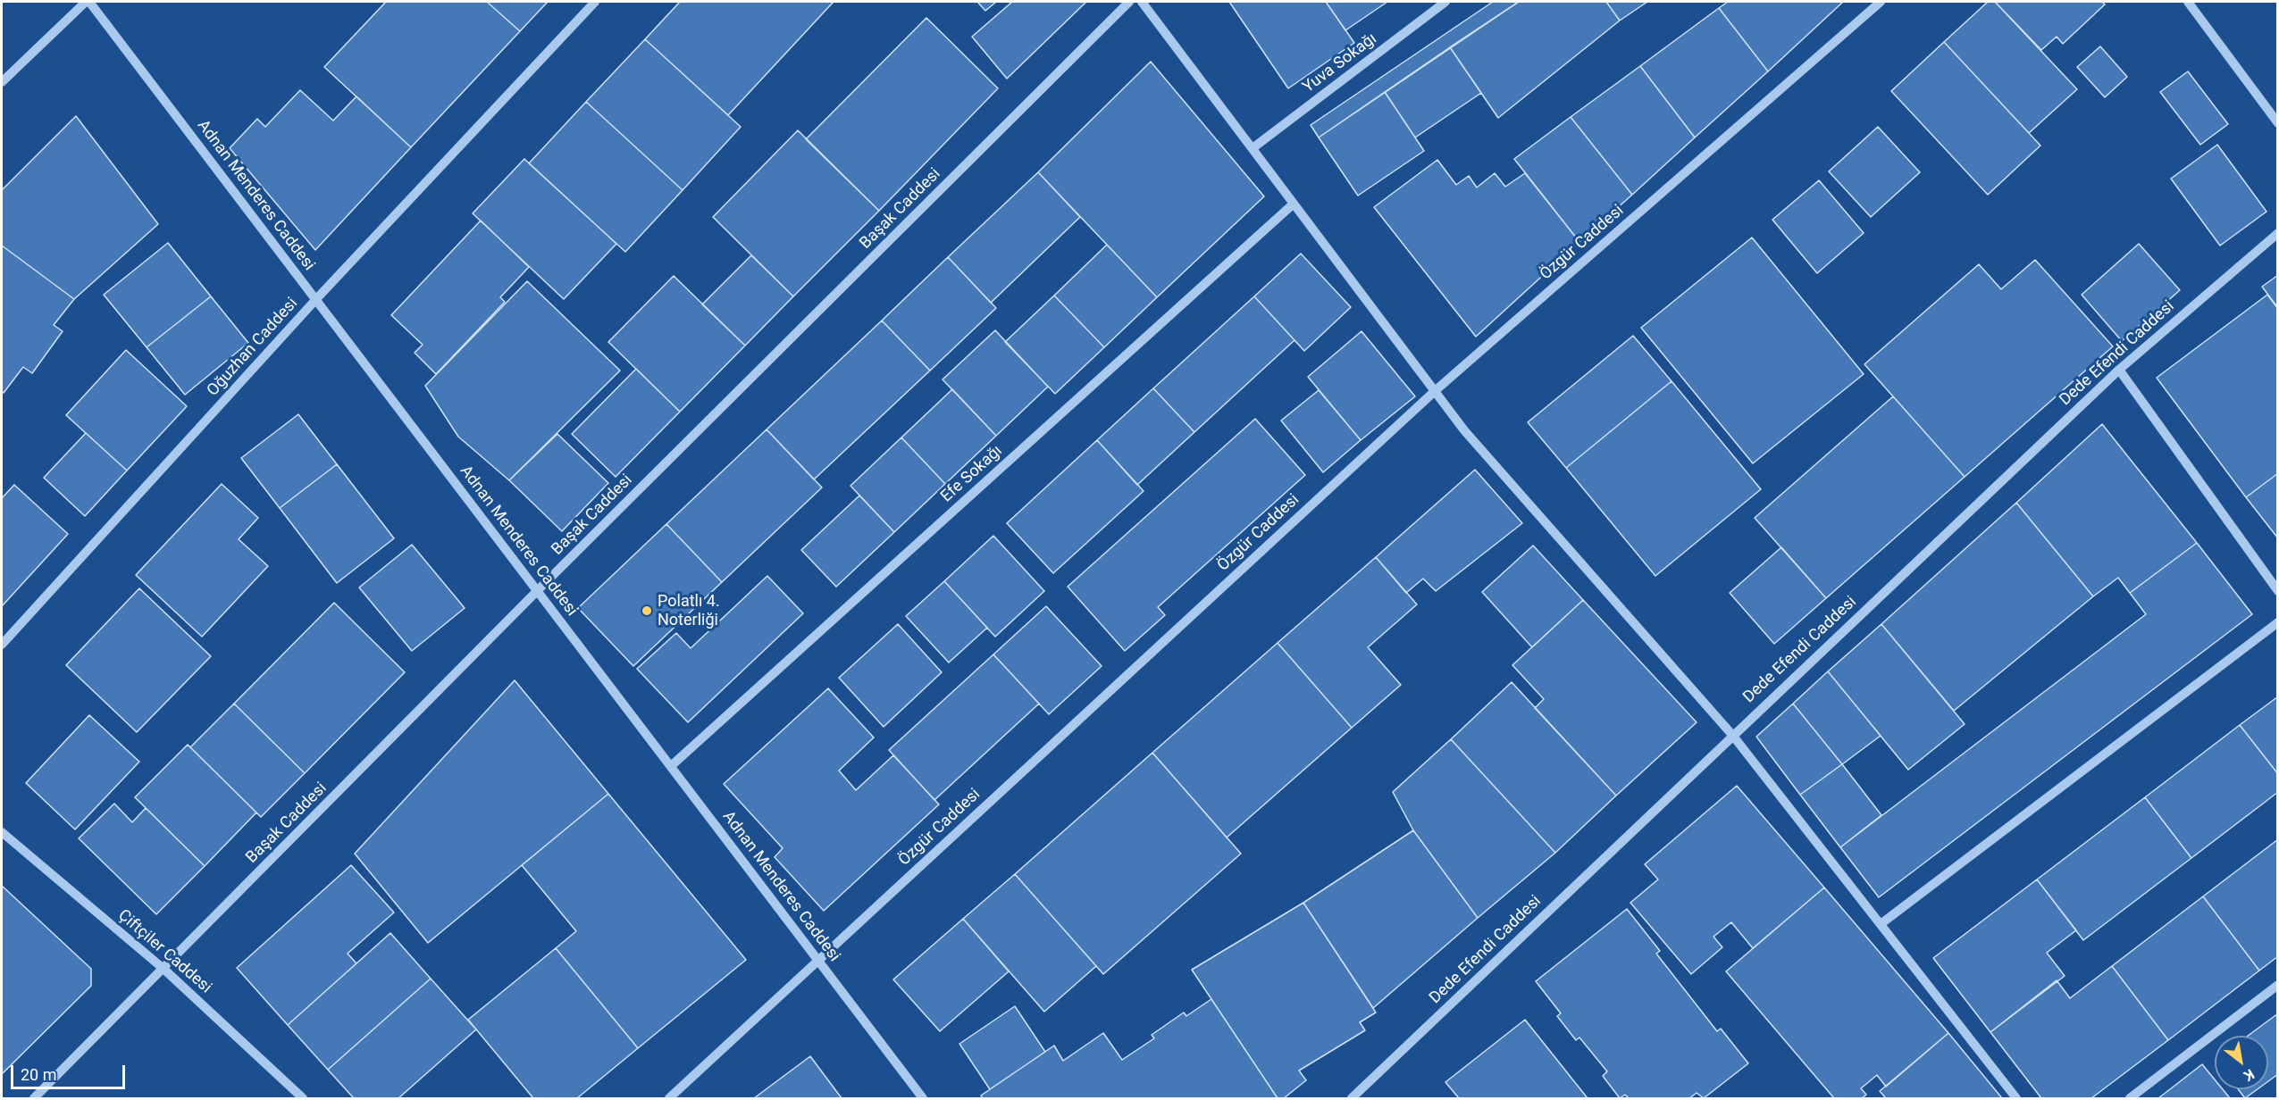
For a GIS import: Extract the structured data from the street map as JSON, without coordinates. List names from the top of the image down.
{
  "streets": {
    "street": [
      "Yuva Sokağı",
      "Adnan Menderes Caddesi",
      "Başak Caddesi",
      "Özgür Caddesi",
      "Oğuzhan Caddesi",
      "Dede Efendi Caddesi",
      "Efe Sokağı",
      "Çiftçiler Caddesi"
    ]
  },
  "crossings": [
    ["Adnan Menderes Caddesi", "Başak Caddesi"],
    ["Adnan Menderes Caddesi", "Özgür Caddesi"],
    ["Adnan Menderes Caddesi", "Oğuzhan Caddesi"],
    ["Adnan Menderes Caddesi", "Efe Sokağı"],
    ["Başak Caddesi", "Çiftçiler Caddesi"]
  ],
  "places": ["Polatlı 4. Noterliği"],
  "scale_bar": "20 m",
  "north": "bottom right"
}
